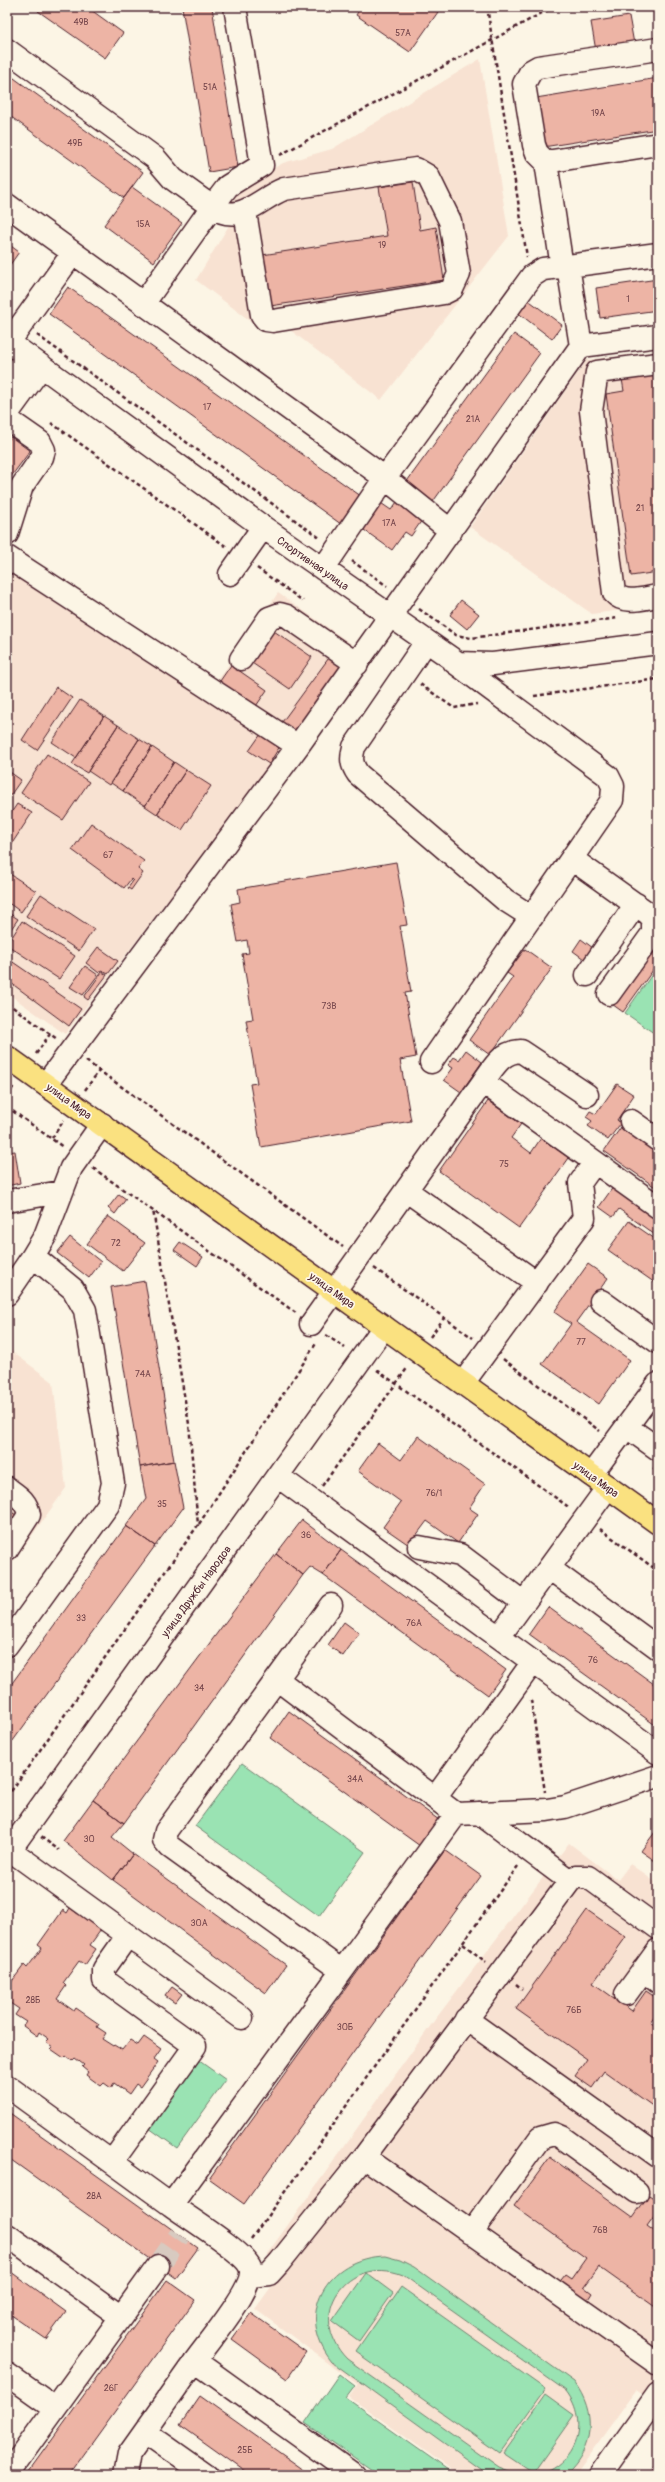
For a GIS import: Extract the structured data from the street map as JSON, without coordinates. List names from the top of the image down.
{
  "streets": {
    "main road": ["улица Мира"],
    "street": ["Спортивная улица", "улица Дружбы Народов"]
  },
  "crossings": [
    ["улица Мира", "улица Дружбы Народов"]
  ],
  "house_numbers": [
    "49В",
    "57А",
    "51А",
    "19А",
    "49Б",
    "15А",
    "19",
    "1",
    "17",
    "21А",
    "21",
    "17А",
    "67",
    "73В",
    "75",
    "72",
    "77",
    "74А",
    "76/1",
    "35",
    "36",
    "33",
    "76А",
    "76",
    "34",
    "34А",
    "30",
    "30А",
    "28Б",
    "76Б",
    "30Б",
    "28А",
    "76В",
    "26Г",
    "25Б"
  ]
}
